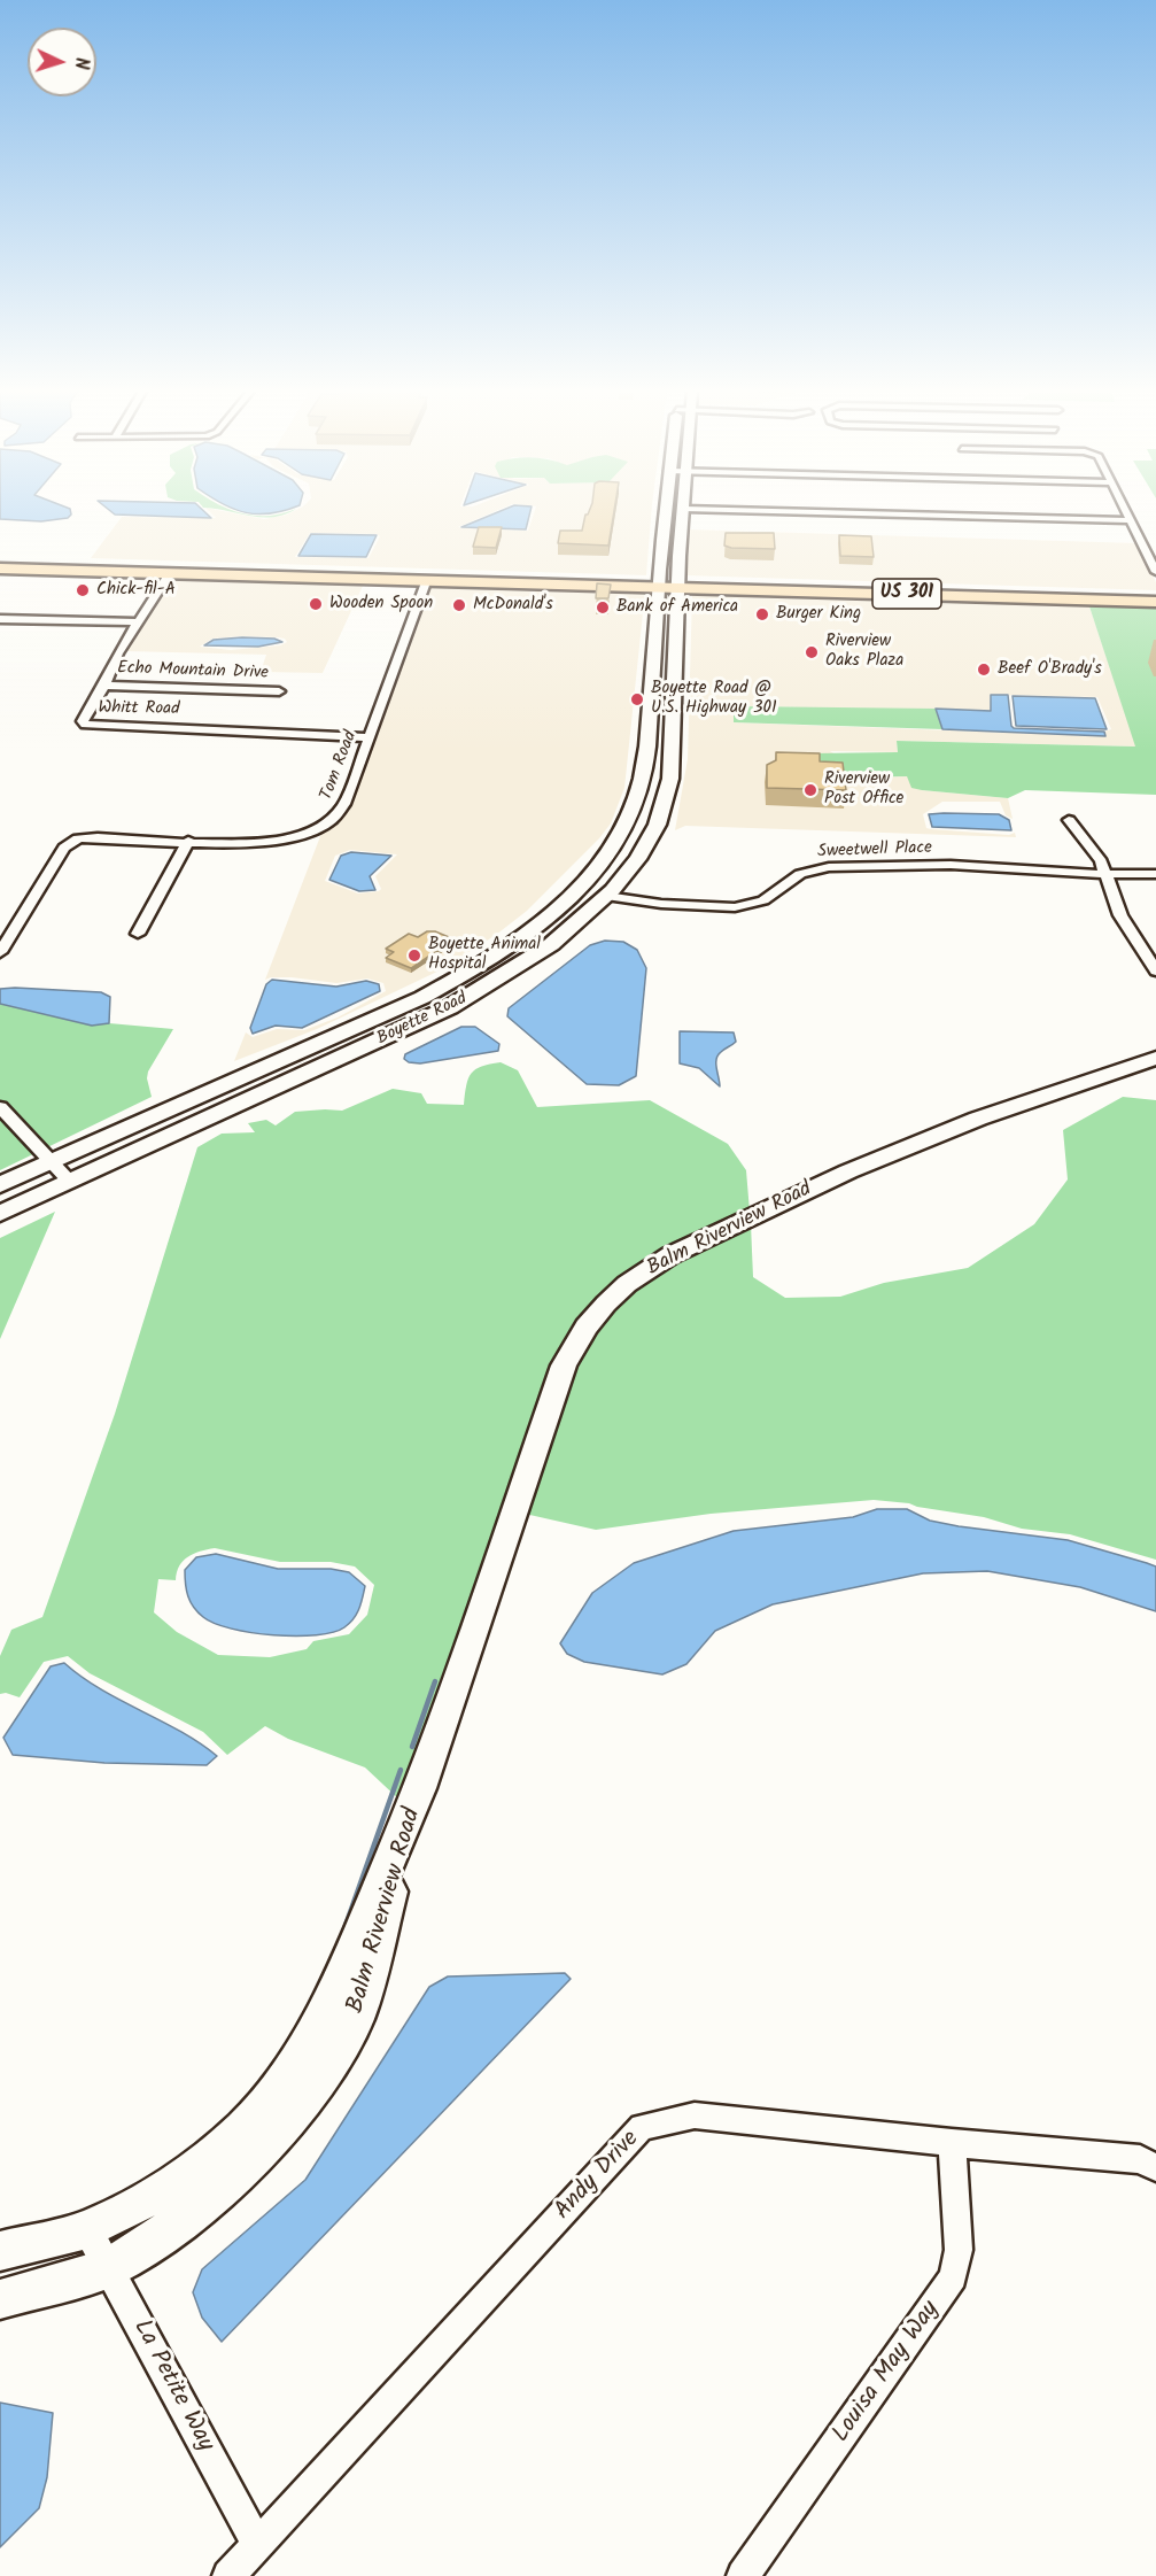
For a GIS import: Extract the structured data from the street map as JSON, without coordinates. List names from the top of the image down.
{
  "streets": {
    "main road": ["US 301", "Boyette Road", "Balm Riverview Road"],
    "street": [
      "Echo Mountain Drive",
      "Whitt Road",
      "Tom Road",
      "Sweetwell Place",
      "Andy Drive",
      "Louisa May Way",
      "La Petite Way"
    ]
  },
  "crossings": [
    ["US 301", "Whitt Road"],
    ["US 301", "Tom Road"],
    ["US 301", "Boyette Road"],
    ["Echo Mountain Drive", "Whitt Road"],
    ["Whitt Road", "Tom Road"],
    ["Sweetwell Place", "Boyette Road"],
    ["Balm Riverview Road", "La Petite Way"],
    ["Andy Drive", "Louisa May Way"],
    ["Andy Drive", "La Petite Way"]
  ],
  "places": [
    "Chick-fil-A",
    "Wooden Spoon",
    "McDonald's",
    "Bank of America",
    "Burger King",
    "Riverview Oaks Plaza",
    "Beef O'Brady's",
    "Boyette Road @ U.S. Highway 301",
    "Riverview Post Office",
    "Boyette Animal Hospital"
  ],
  "north": "right"
}
